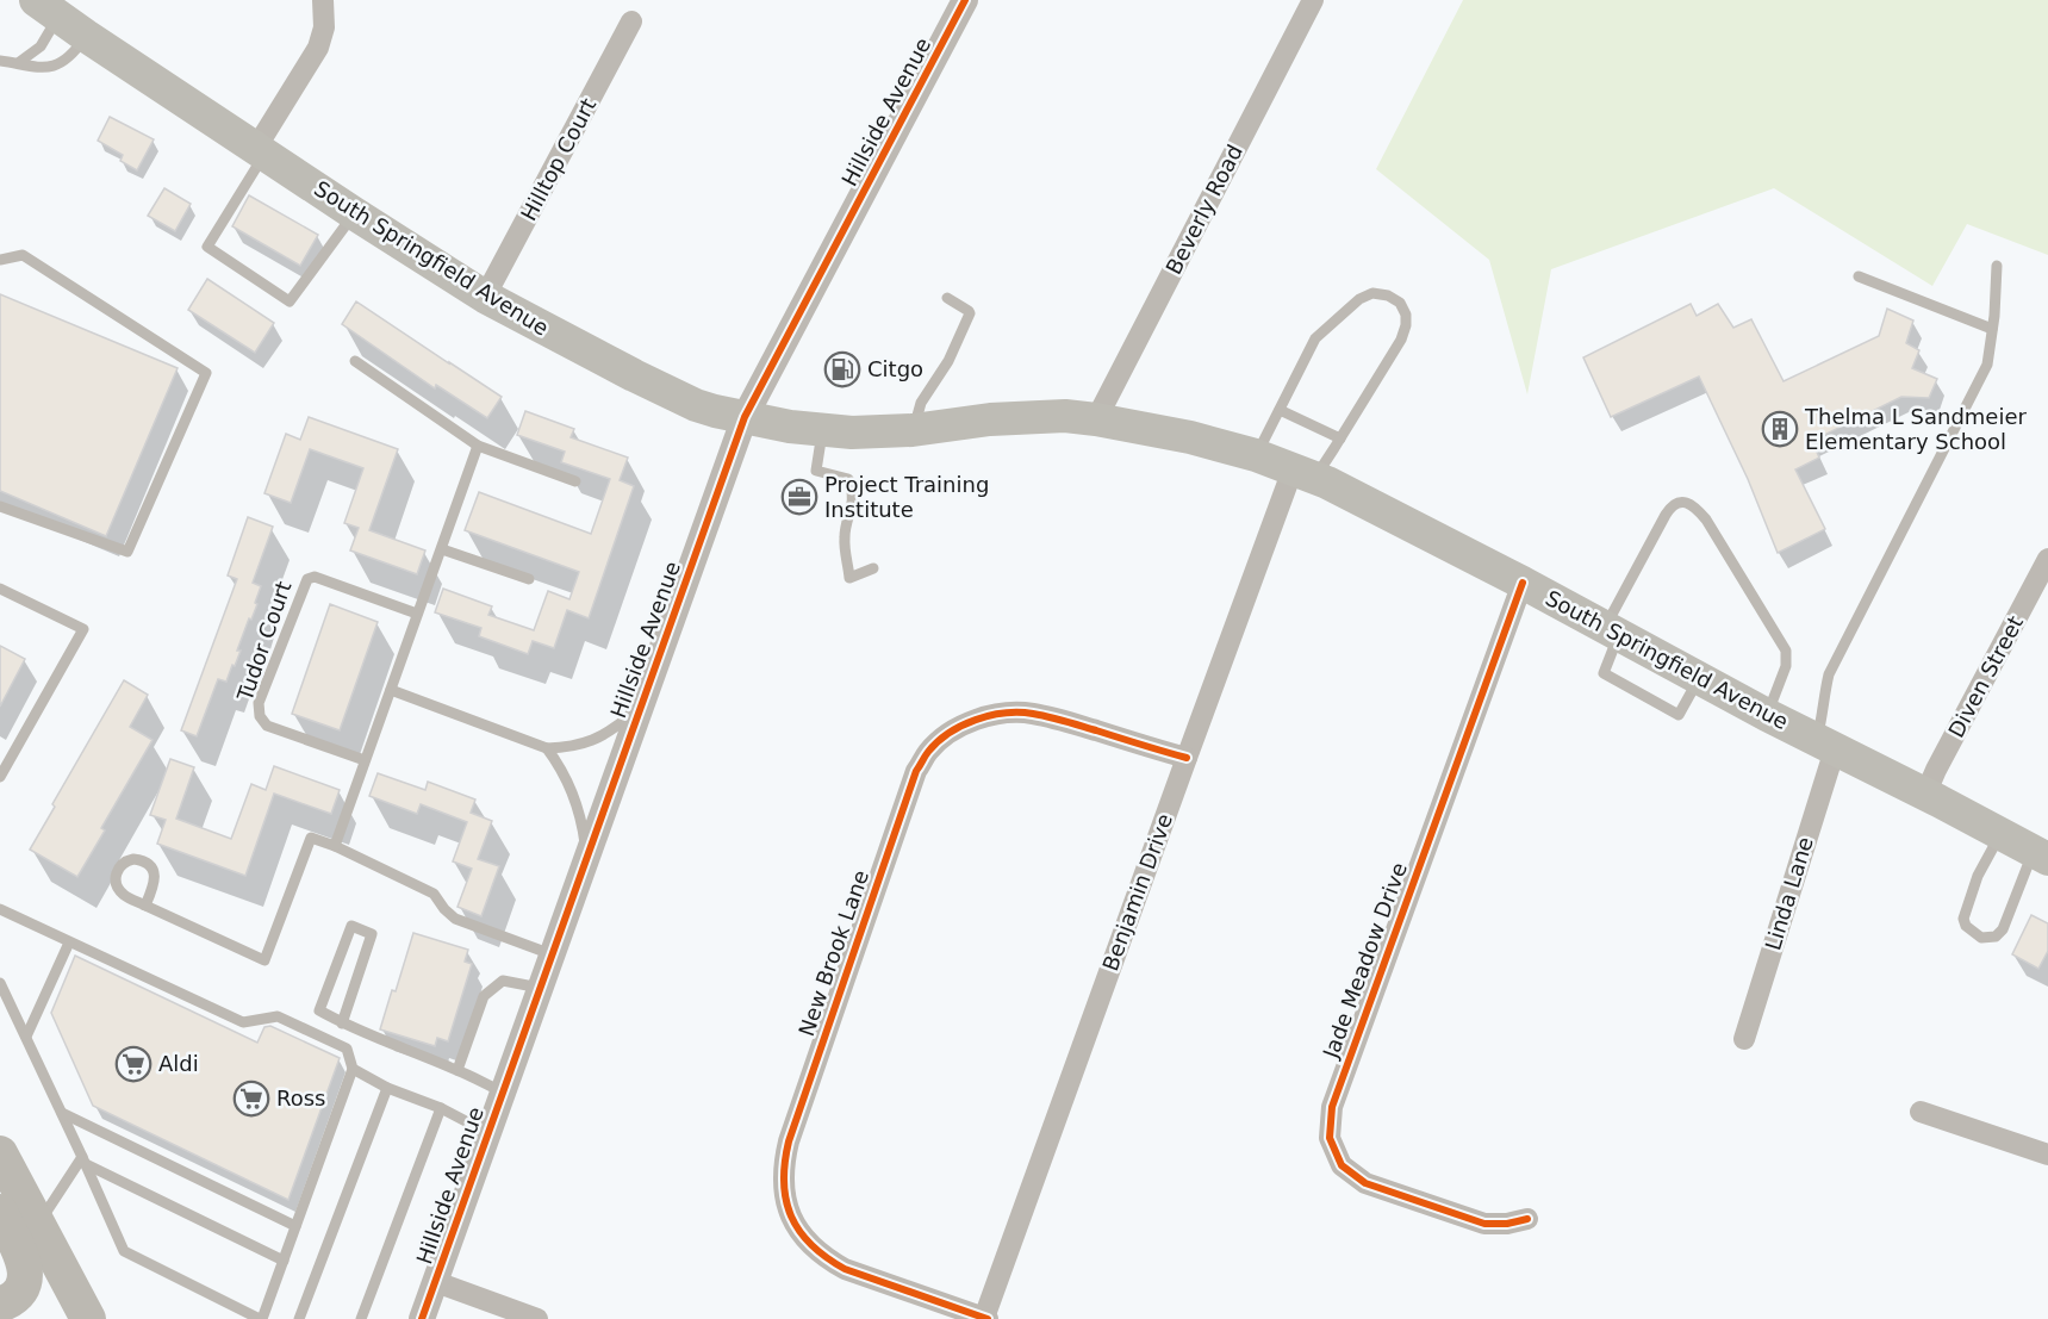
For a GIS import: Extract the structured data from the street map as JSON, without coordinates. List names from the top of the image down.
{
  "streets": {
    "main road": ["South Springfield Avenue"],
    "street": [
      "Hillside Avenue",
      "Hilltop Court",
      "Beverly Road",
      "Diven Street",
      "Benjamin Drive",
      "Linda Lane",
      "New Brook Lane",
      "Jade Meadow Drive"
    ],
    "lane": ["Tudor Court"]
  },
  "crossings": [
    ["Hillside Avenue", "South Springfield Avenue"],
    ["Hilltop Court", "South Springfield Avenue"],
    ["Beverly Road", "South Springfield Avenue"],
    ["South Springfield Avenue", "Diven Street"],
    ["South Springfield Avenue", "Benjamin Drive"],
    ["South Springfield Avenue", "Linda Lane"],
    ["South Springfield Avenue", "Jade Meadow Drive"],
    ["Benjamin Drive", "New Brook Lane"]
  ],
  "places": {
    "fuel station": ["Citgo"],
    "building": ["Thelma L Sandmeier Elementary School"],
    "office": ["Project Training Institute"],
    "supermarket": ["Aldi", "Ross"]
  }
}
